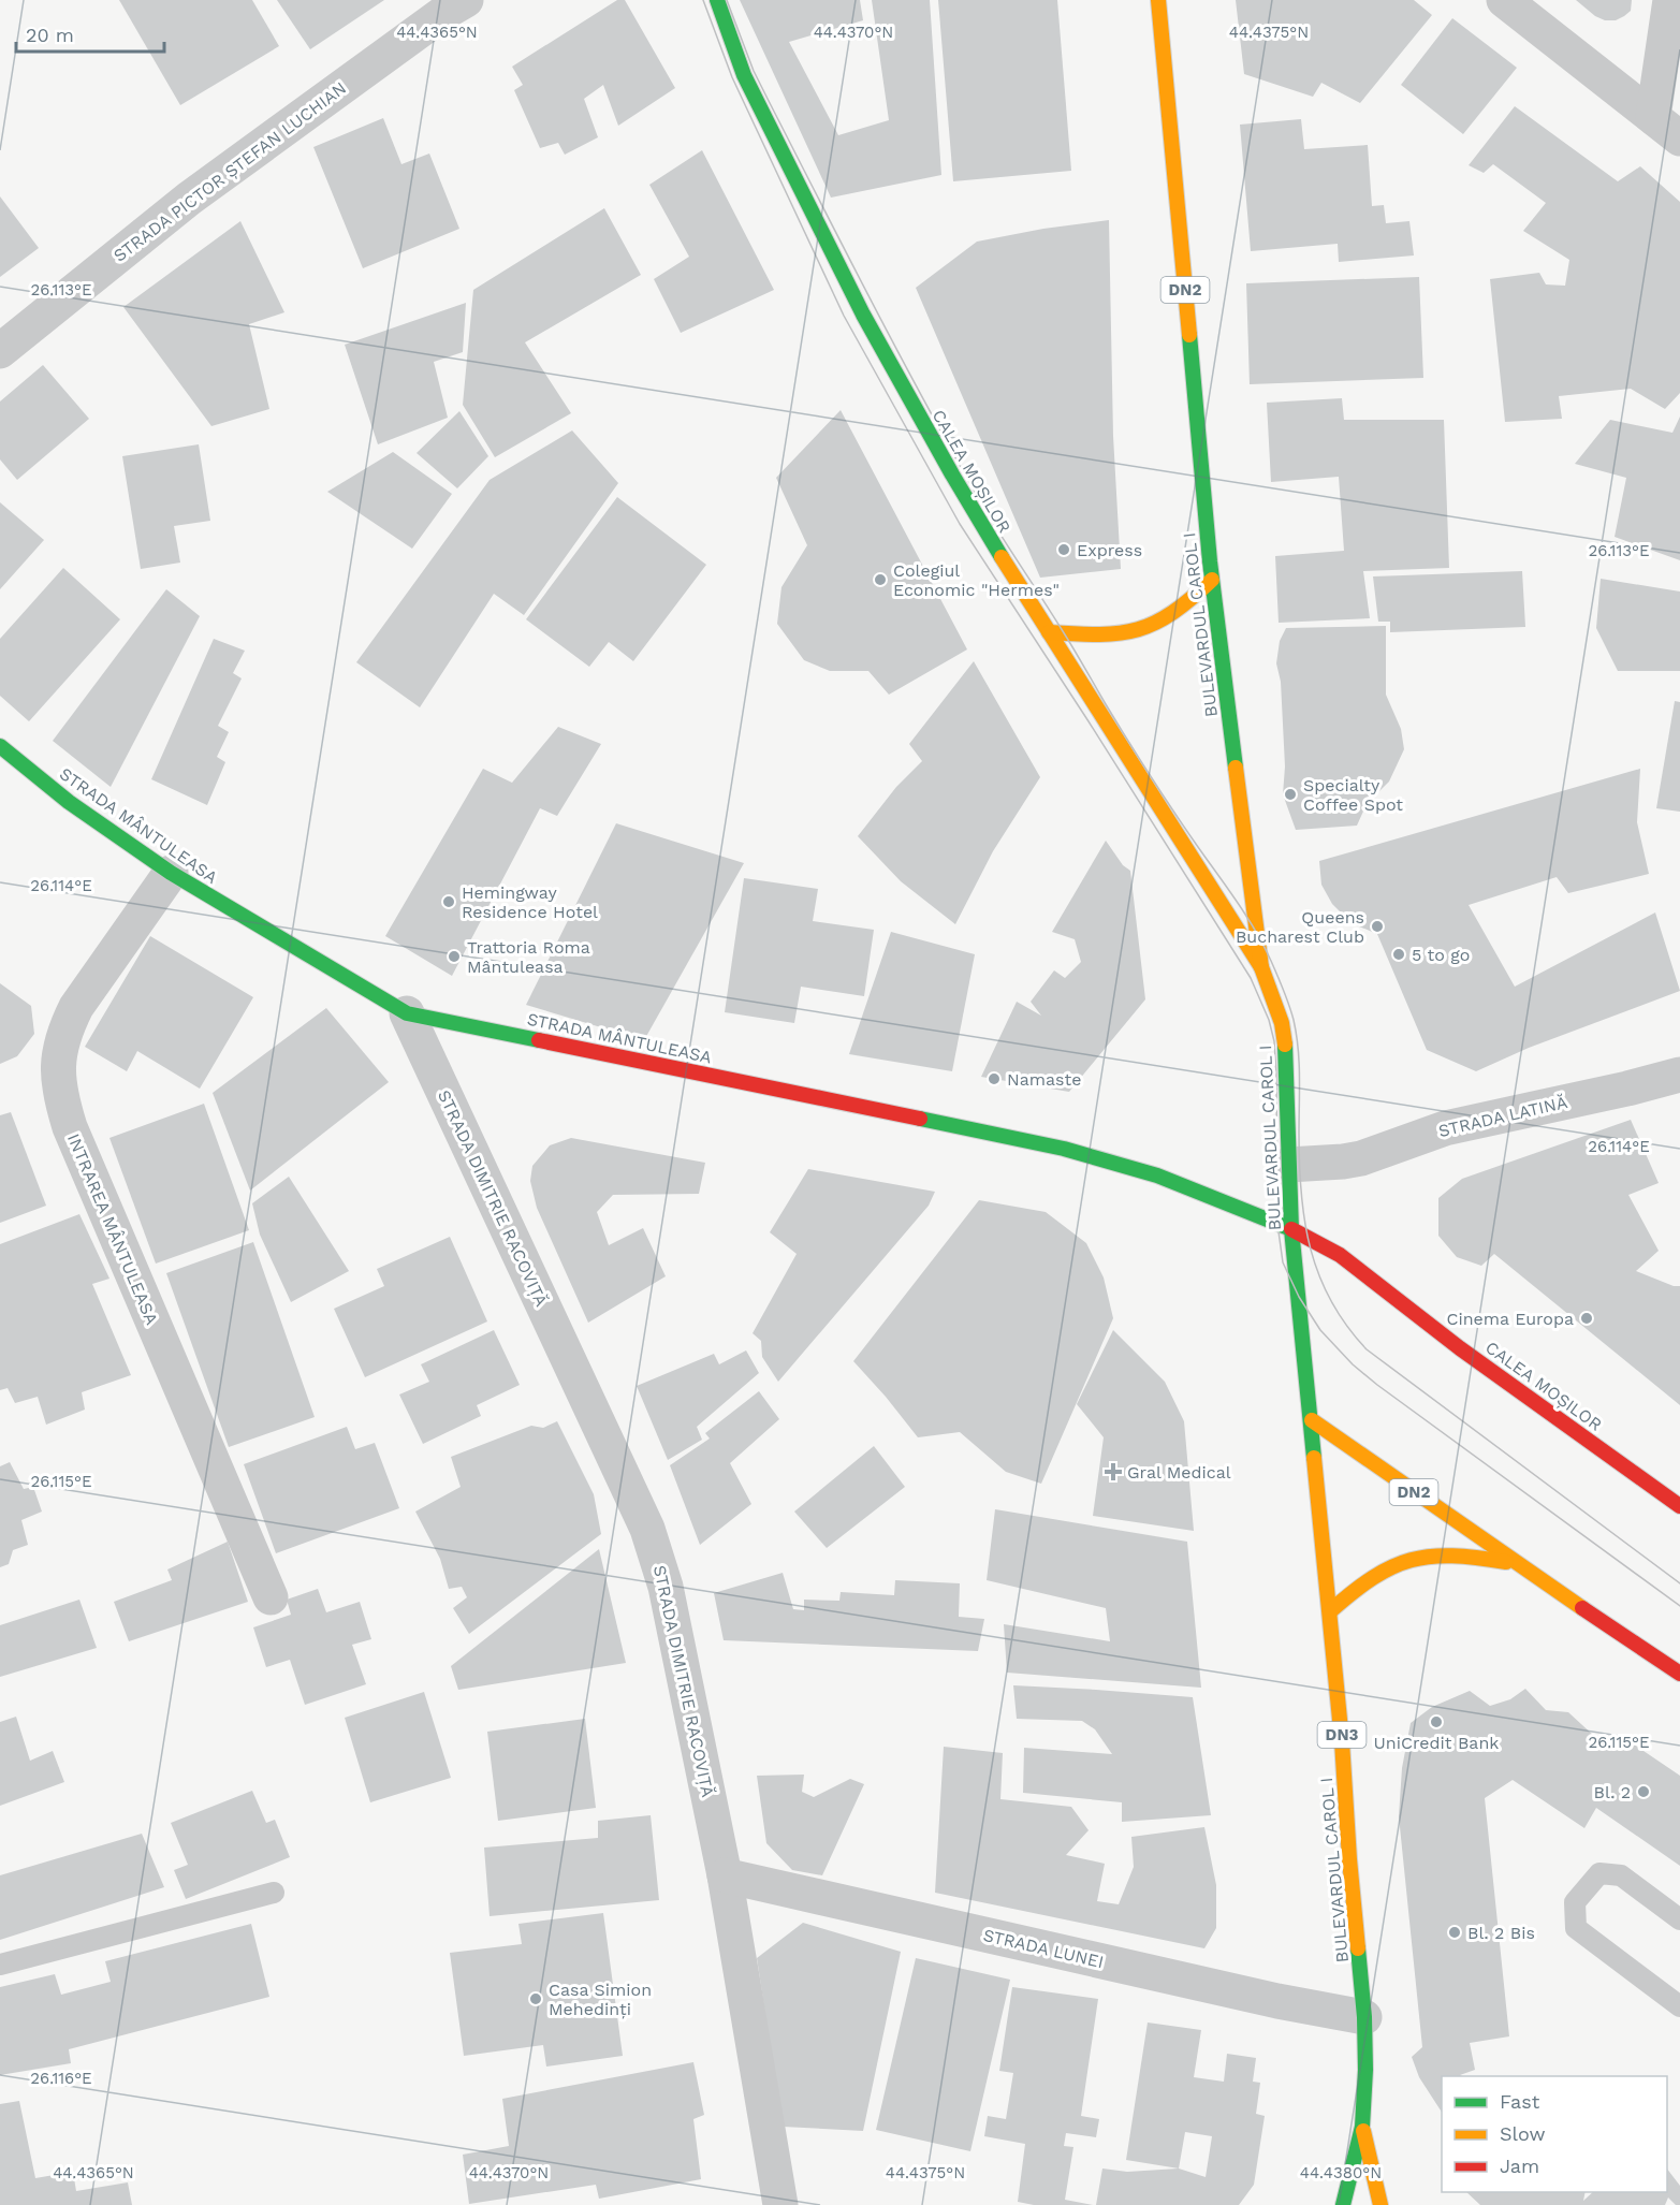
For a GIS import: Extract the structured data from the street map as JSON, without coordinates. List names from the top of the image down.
{
  "streets": {
    "main road": [
      "DN2",
      "CALEA MOȘILOR",
      "BULEVARDUL CAROL I",
      "STRADA MÂNTULEASA",
      "DN3"
    ],
    "street": [
      "STRADA PICTOR ȘTEFAN LUCHIAN",
      "STRADA LATINĂ",
      "STRADA DIMITRIE RACOVIȚĂ",
      "INTRAREA MÂNTULEASA",
      "STRADA LUNEI"
    ]
  },
  "crossings": [
    ["DN2", "BULEVARDUL CAROL I"],
    ["CALEA MOȘILOR", "BULEVARDUL CAROL I"],
    ["CALEA MOȘILOR", "STRADA MÂNTULEASA"],
    ["BULEVARDUL CAROL I", "STRADA MÂNTULEASA"],
    ["BULEVARDUL CAROL I", "STRADA LATINĂ"],
    ["BULEVARDUL CAROL I", "STRADA LUNEI"],
    ["STRADA MÂNTULEASA", "STRADA DIMITRIE RACOVIȚĂ"],
    ["STRADA MÂNTULEASA", "INTRAREA MÂNTULEASA"],
    ["STRADA DIMITRIE RACOVIȚĂ", "STRADA LUNEI"]
  ],
  "places": {
    "other": [
      "Express",
      "Colegiul Economic \"Hermes\"",
      "Specialty Coffee Spot",
      "Hemingway Residence Hotel",
      "Queens Bucharest Club",
      "5 to go",
      "Trattoria Roma Mântuleasa",
      "Namaste",
      "Cinema Europa",
      "UniCredit Bank",
      "Bl. 2",
      "Bl. 2 Bis",
      "Casa Simion Mehedinți"
    ],
    "health": ["Gral Medical"]
  },
  "legend": ["Fast", "Slow", "Jam"],
  "scale_bar": "20 m",
  "coordinates": [
    "44.4365°N",
    "44.4370°N",
    "44.4375°N",
    "26.113°E",
    "26.114°E",
    "26.115°E",
    "26.116°E",
    "44.4380°N"
  ]
}
